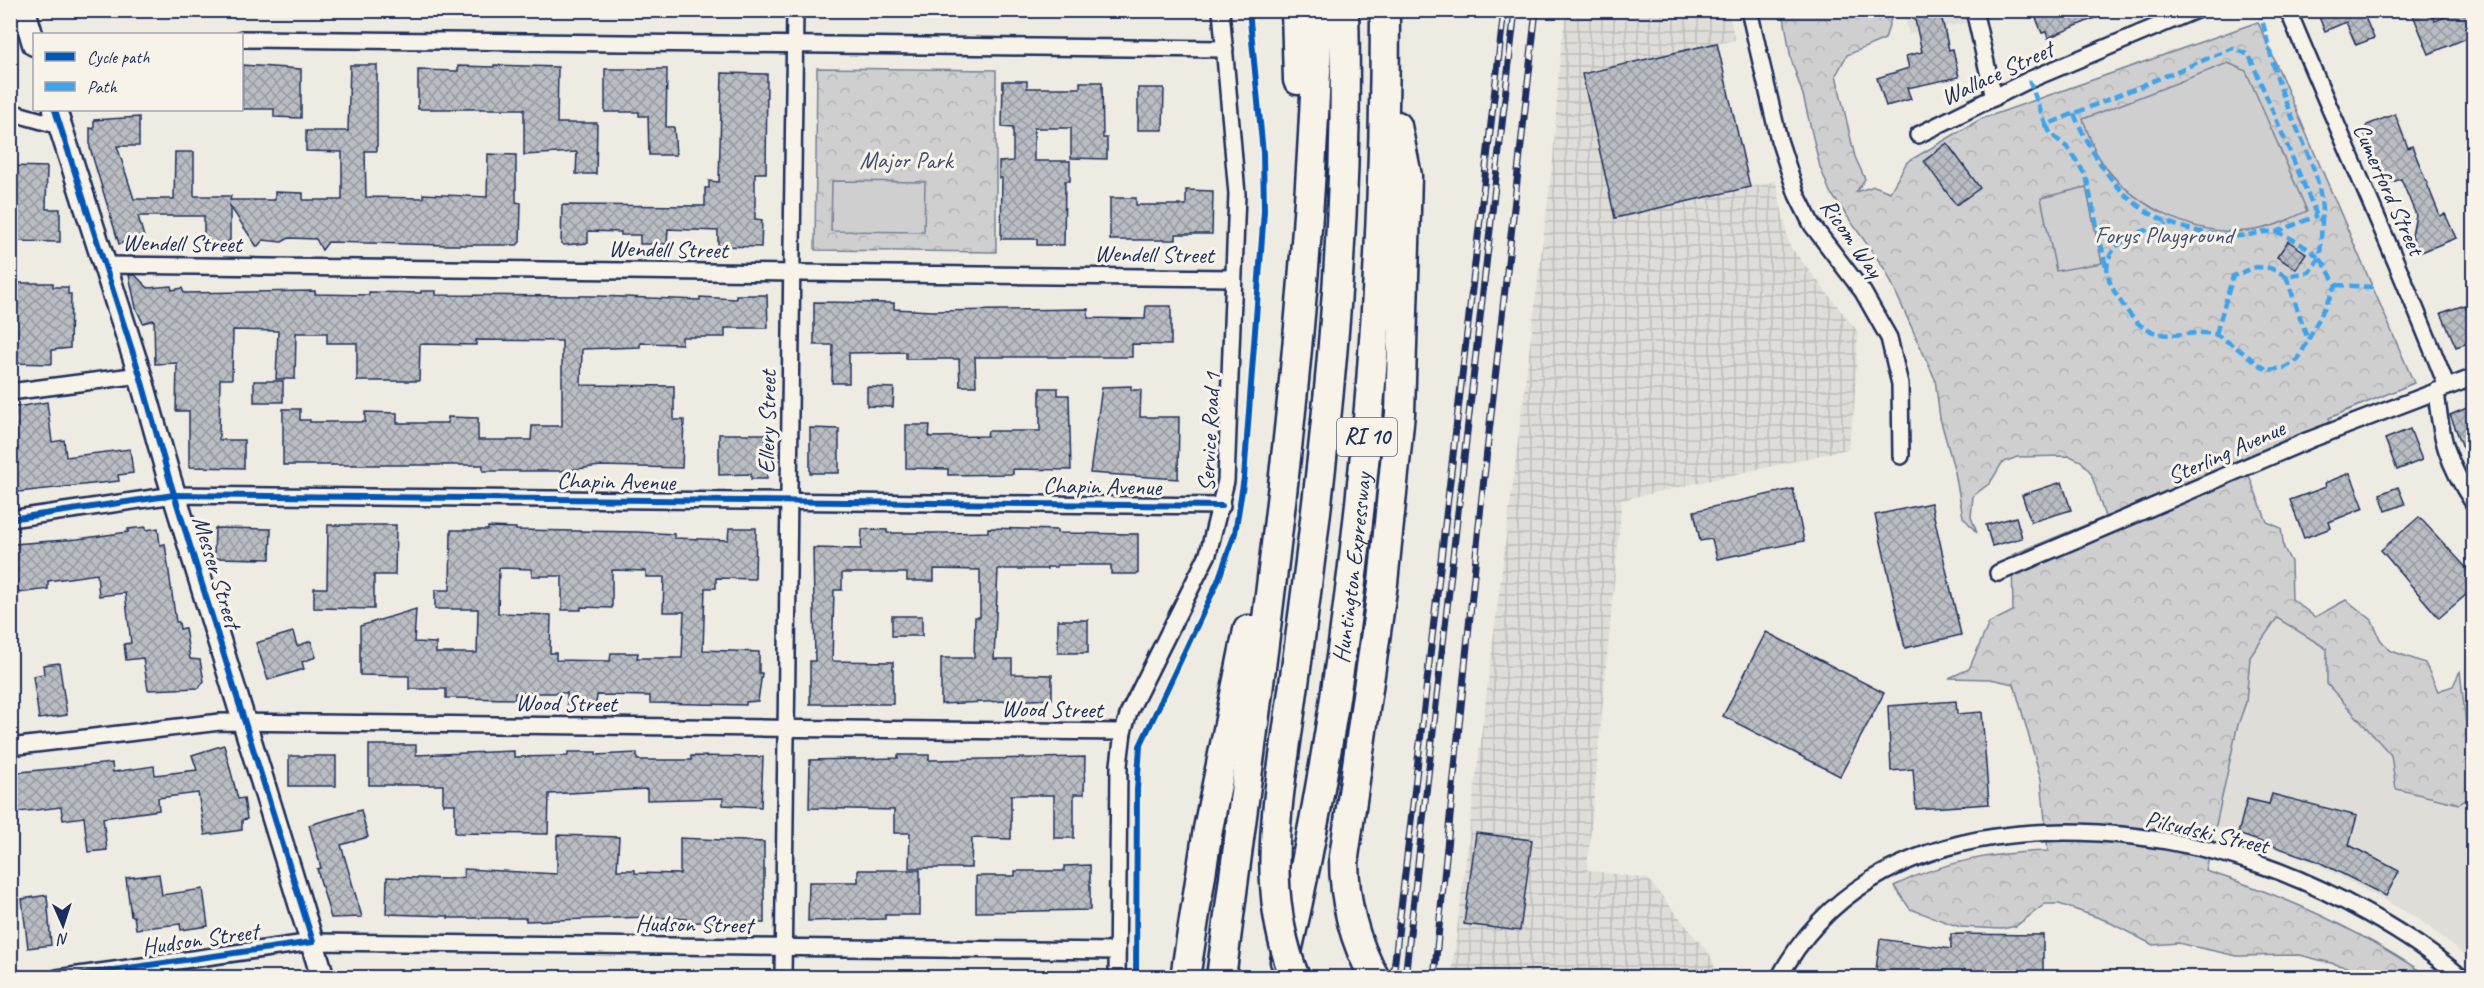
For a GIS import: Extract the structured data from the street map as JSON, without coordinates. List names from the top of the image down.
{
  "streets": {
    "highway": ["RI 10", "Huntington Expressway"],
    "street": [
      "Wallace Street",
      "Cumerford Street",
      "Ricom Way",
      "Wendell Street",
      "Ellery Street",
      "Service Road 1",
      "Sterling Avenue",
      "Chapin Avenue",
      "Messer Street",
      "Wood Street",
      "Pilsudski Street",
      "Hudson Street"
    ]
  },
  "crossings": [
    ["Cumerford Street", "Sterling Avenue"],
    ["Wendell Street", "Ellery Street"],
    ["Wendell Street", "Service Road 1"],
    ["Wendell Street", "Messer Street"],
    ["Ellery Street", "Chapin Avenue"],
    ["Ellery Street", "Wood Street"],
    ["Ellery Street", "Hudson Street"],
    ["Service Road 1", "Chapin Avenue"],
    ["Service Road 1", "Wood Street"],
    ["Service Road 1", "Hudson Street"],
    ["Chapin Avenue", "Messer Street"],
    ["Messer Street", "Wood Street"],
    ["Messer Street", "Hudson Street"]
  ],
  "parks": ["Major Park", "Forys Playground"],
  "legend": ["Cycle path", "Path"],
  "north": "bottom"
}
